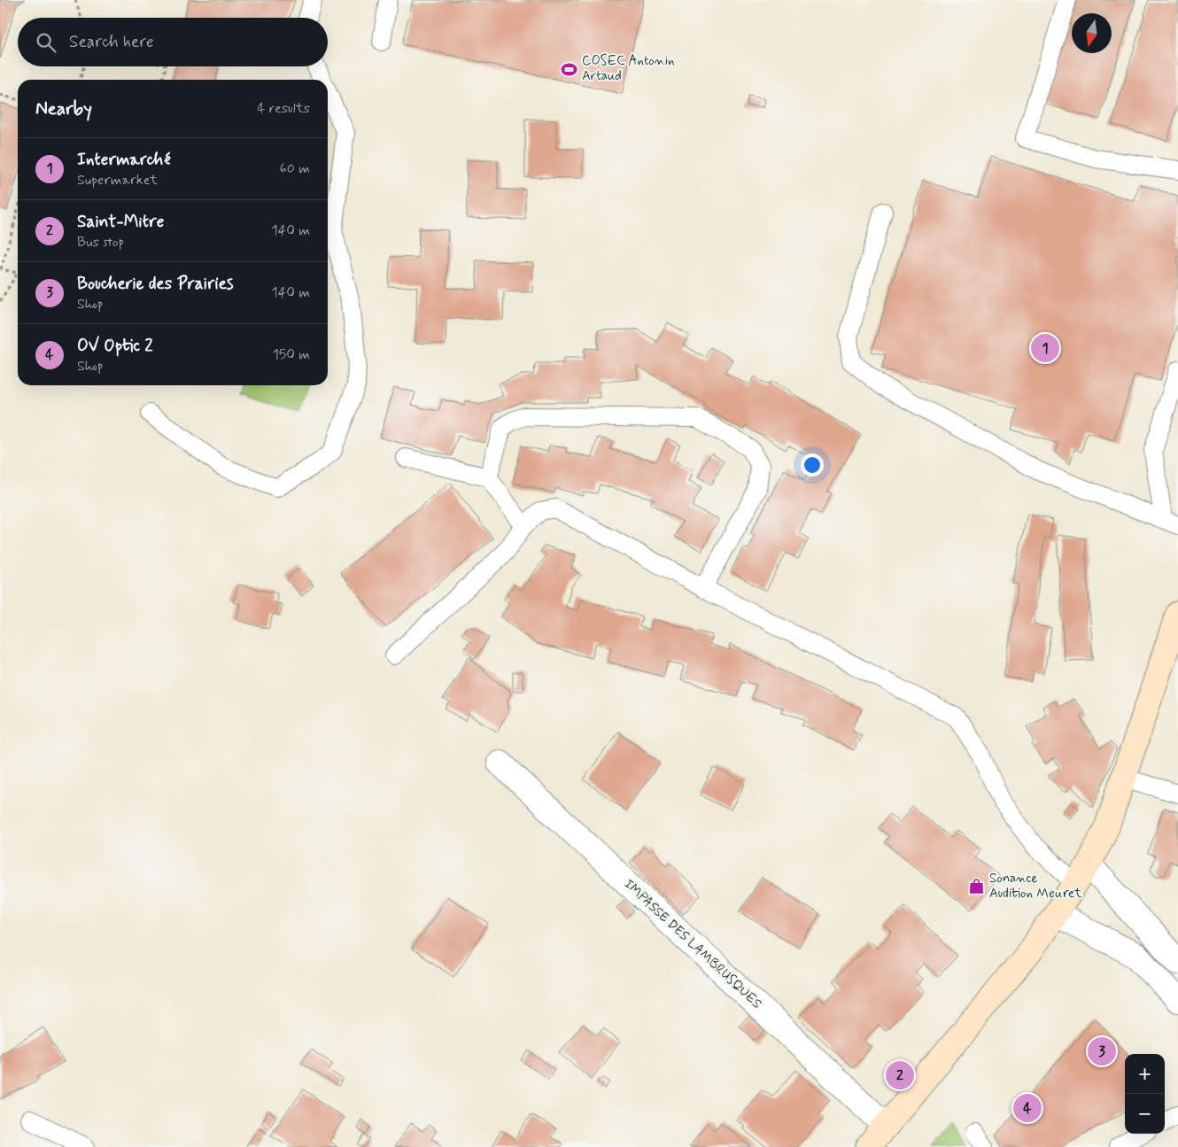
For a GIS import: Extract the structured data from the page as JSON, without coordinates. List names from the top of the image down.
{
  "streets": {
    "street": ["IMPASSE DES LAMBRUSQUES"]
  },
  "places": {
    "sports": ["COSEC Antonin Artaud"],
    "shop": ["Sonance Audition Meuret"]
  },
  "north": "bottom",
  "page": {
    "search": "Search here",
    "heading": ["Nearby", "4 results"],
    "list": [
      {
        "mark": "1",
        "name": "Intermarché",
        "note": "Supermarket",
        "value": "60 m"
      },
      {
        "mark": "2",
        "name": "Saint-Mitre",
        "note": "Bus stop",
        "value": "140 m"
      },
      {
        "mark": "3",
        "name": "Boucherie des Prairies",
        "note": "Shop",
        "value": "140 m"
      },
      {
        "mark": "4",
        "name": "OV Optic 2",
        "note": "Shop",
        "value": "150 m"
      }
    ],
    "pins": [
      "1",
      "3",
      "2",
      "4"
    ],
    "map_buttons": ["+", "−"]
  }
}
